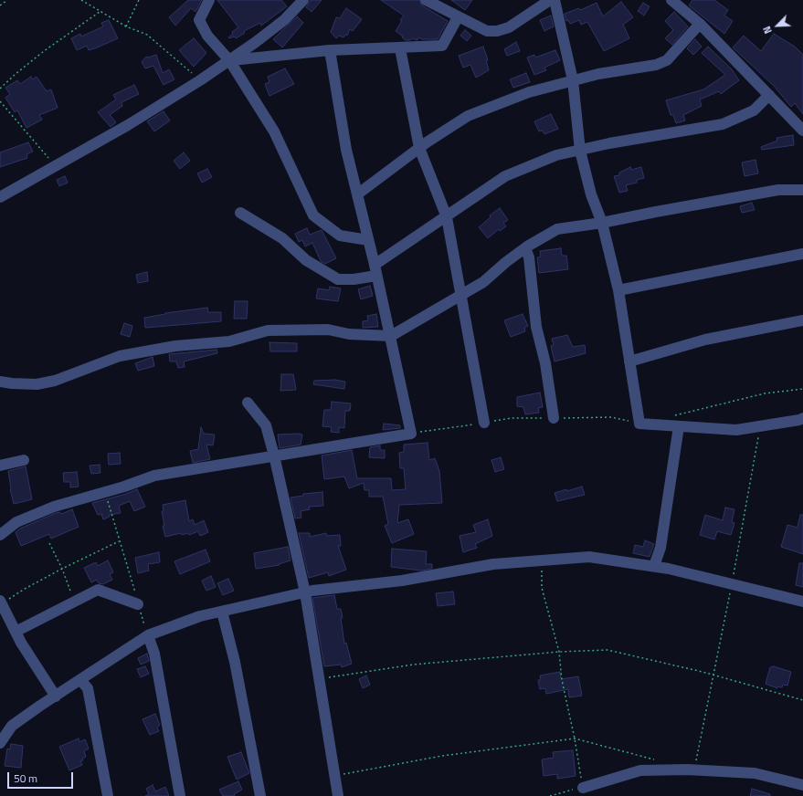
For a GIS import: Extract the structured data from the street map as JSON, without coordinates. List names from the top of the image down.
{
  "scale_bar": "50 m",
  "north": "bottom left"
}
